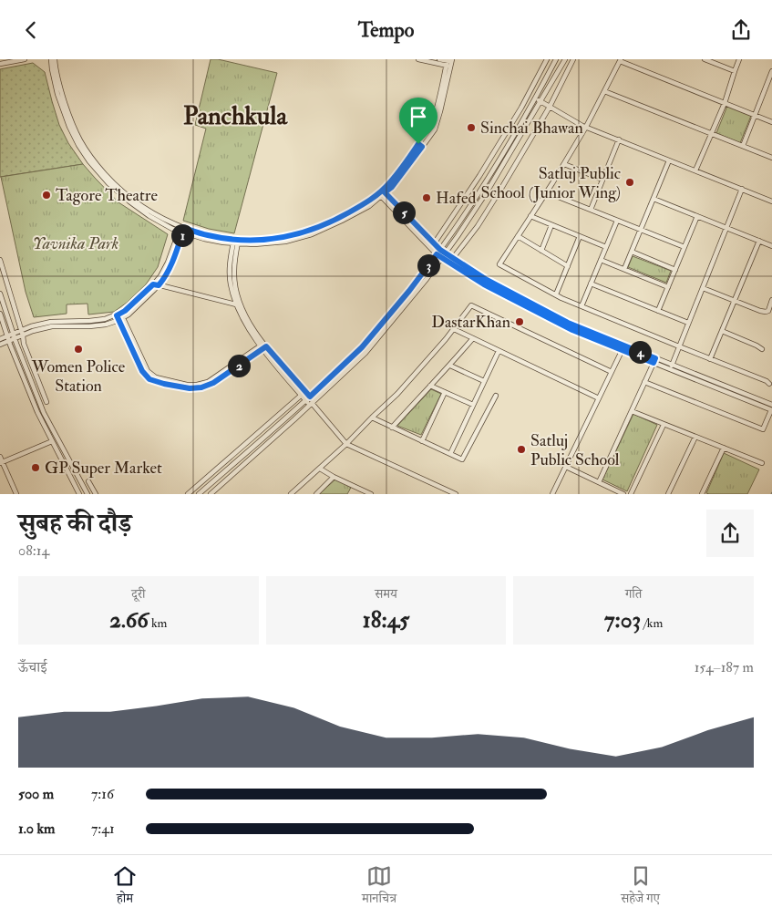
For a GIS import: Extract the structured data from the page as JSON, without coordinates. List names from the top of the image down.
{
  "districts": ["Panchkula"],
  "parks": ["Yavnika Park"],
  "places": [
    "Sinchai Bhawan",
    "Satluj Public School (Junior Wing)",
    "Tagore Theatre",
    "Hafed",
    "DastarKhan",
    "Women Police Station",
    "Satluj Public School",
    "GP Super Market"
  ],
  "page": {
    "header": "Tempo",
    "pins": [
      "5",
      "1",
      "3",
      "4",
      "2"
    ],
    "heading": ["सुबह की दौड़", "08:14"],
    "stats": [
      ["दूरी", "2.66 km"],
      ["समय", "18:45"],
      ["गति", "7:03 /km"]
    ],
    "chart": ["ऊँचाई", "154–187 m"],
    "list": [
      {
        "name": "500 m",
        "note": "7:16"
      },
      {
        "name": "1.0 km",
        "note": "7:41"
      }
    ],
    "tabs": ["होम", "मानचित्र", "सहेजे गए"]
  }
}
